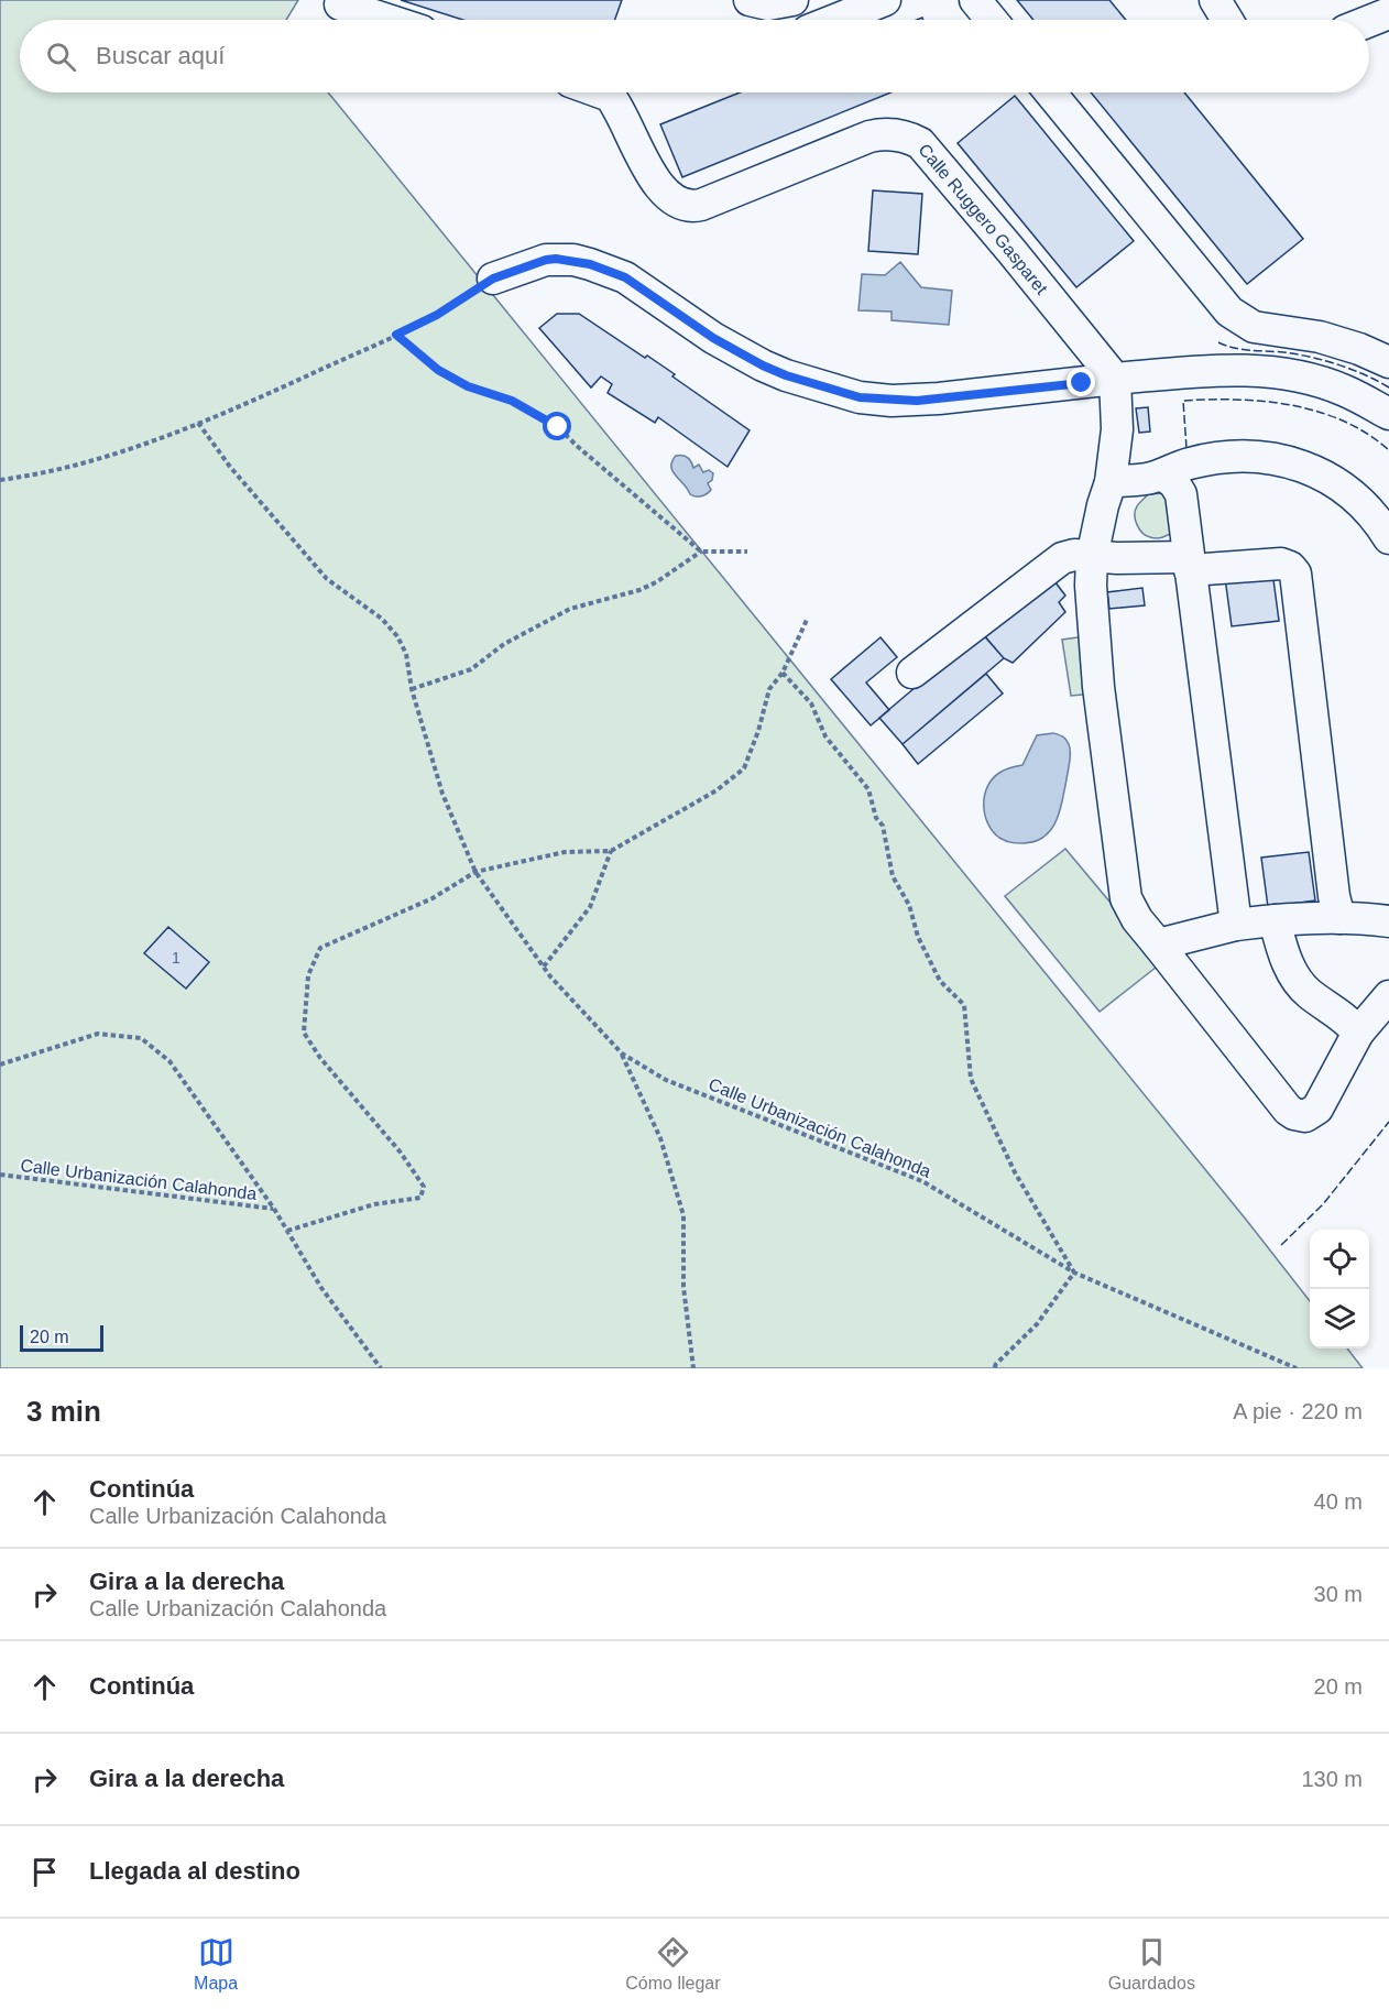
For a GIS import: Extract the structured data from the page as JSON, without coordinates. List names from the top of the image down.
{
  "streets": {
    "street": ["Calle Ruggero Gasparet"],
    "path": ["Calle Urbanización Calahonda"]
  },
  "house_numbers": ["1"],
  "scale_bar": "20 m",
  "page": {
    "search": "Buscar aquí",
    "scale": "20 m",
    "heading": ["3 min", "A pie · 220 m"],
    "list": [
      ["Continúa", "Calle Urbanización Calahonda", "40 m"],
      ["Gira a la derecha", "Calle Urbanización Calahonda", "30 m"],
      ["Continúa", "20 m"],
      ["Gira a la derecha", "130 m"],
      "Llegada al destino"
    ],
    "nav": ["Mapa", "Cómo llegar", "Guardados"]
  }
}
